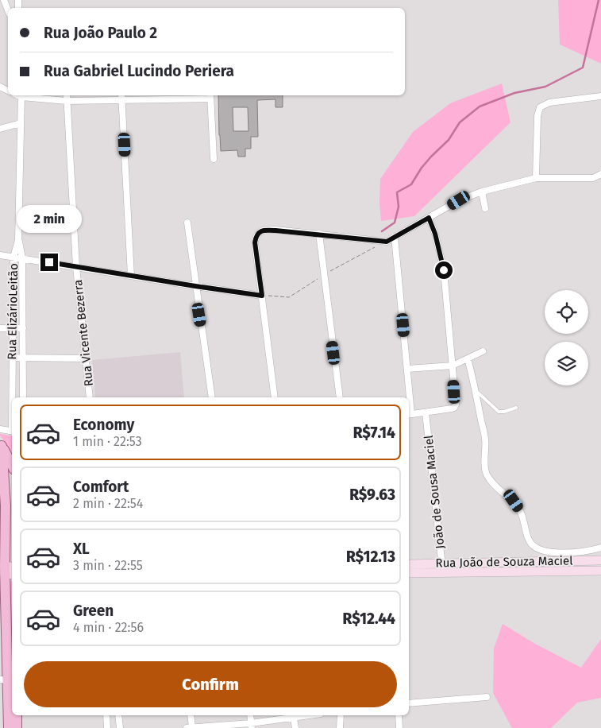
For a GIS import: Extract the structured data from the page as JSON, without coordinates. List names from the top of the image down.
{
  "streets": {
    "street": [
      "Rua ElizárioLeitão",
      "Rua Vicente Bezerra",
      "João de Sousa Maciel",
      "Rua João de Souza Maciel"
    ]
  },
  "crossings": [
    ["João de Sousa Maciel", "Rua João de Souza Maciel"]
  ],
  "page": {
    "banner": ["Rua João Paulo 2", "Rua Gabriel Lucindo Periera"],
    "bubble": "2 min",
    "list": [
      {
        "name": "Economy",
        "note": "1 min · 22:53",
        "value": "R$7.14"
      },
      {
        "name": "Comfort",
        "note": "2 min · 22:54",
        "value": "R$9.63"
      },
      {
        "name": "XL",
        "note": "3 min · 22:55",
        "value": "R$12.13"
      },
      {
        "name": "Green",
        "note": "4 min · 22:56",
        "value": "R$12.44"
      }
    ],
    "buttons": "Confirm"
  }
}
